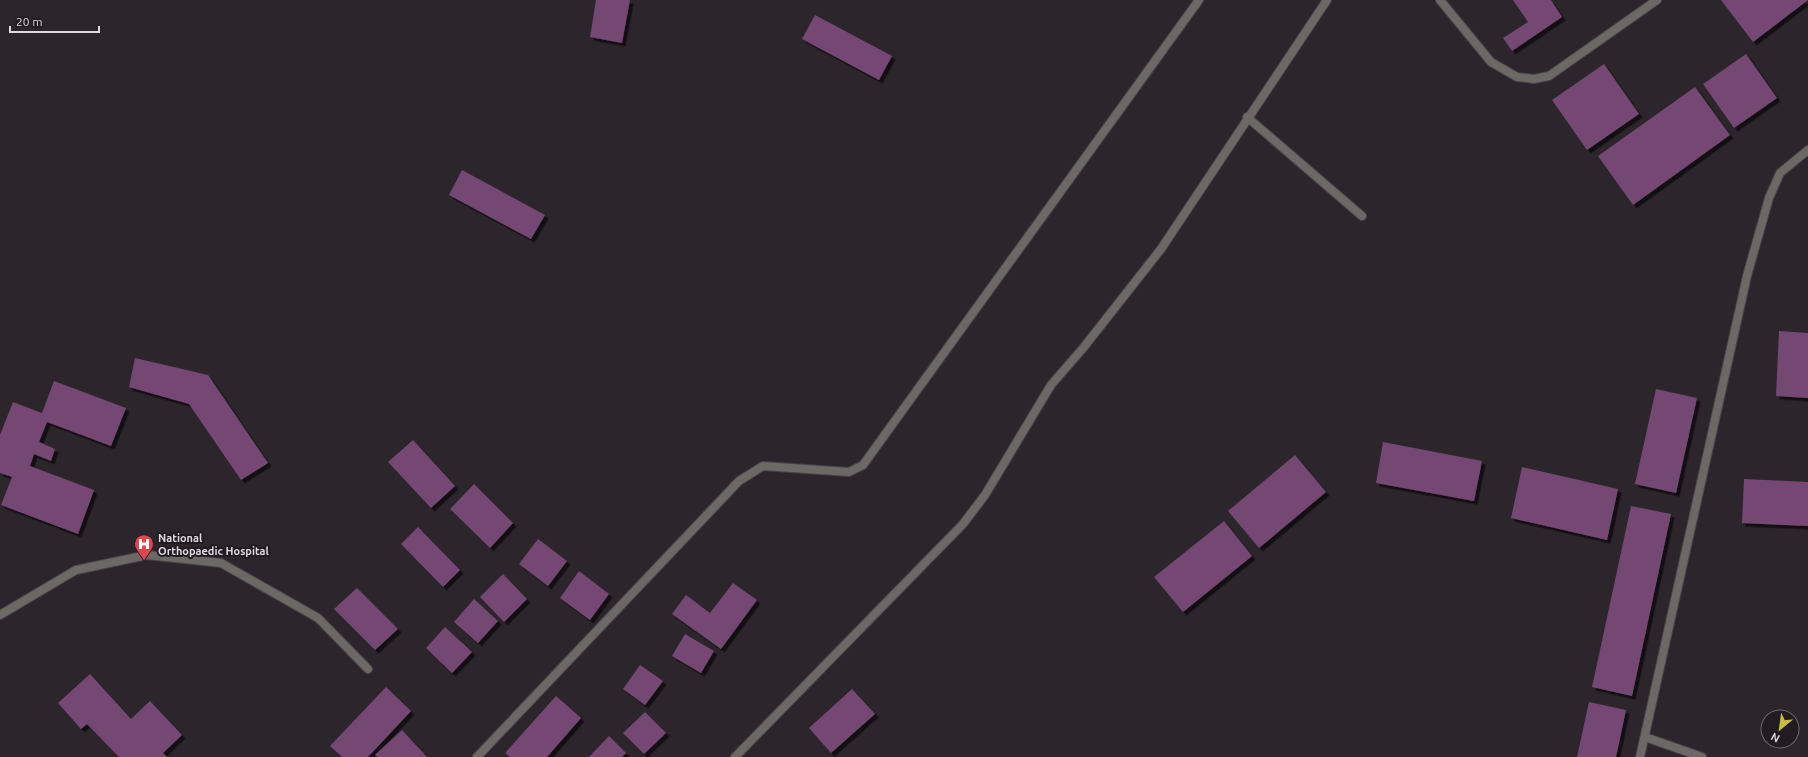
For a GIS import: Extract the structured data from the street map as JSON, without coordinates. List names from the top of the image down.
{
  "places": {
    "hospital": ["National Orthopaedic Hospital"]
  },
  "scale_bar": "20 m",
  "north": "bottom left"
}
